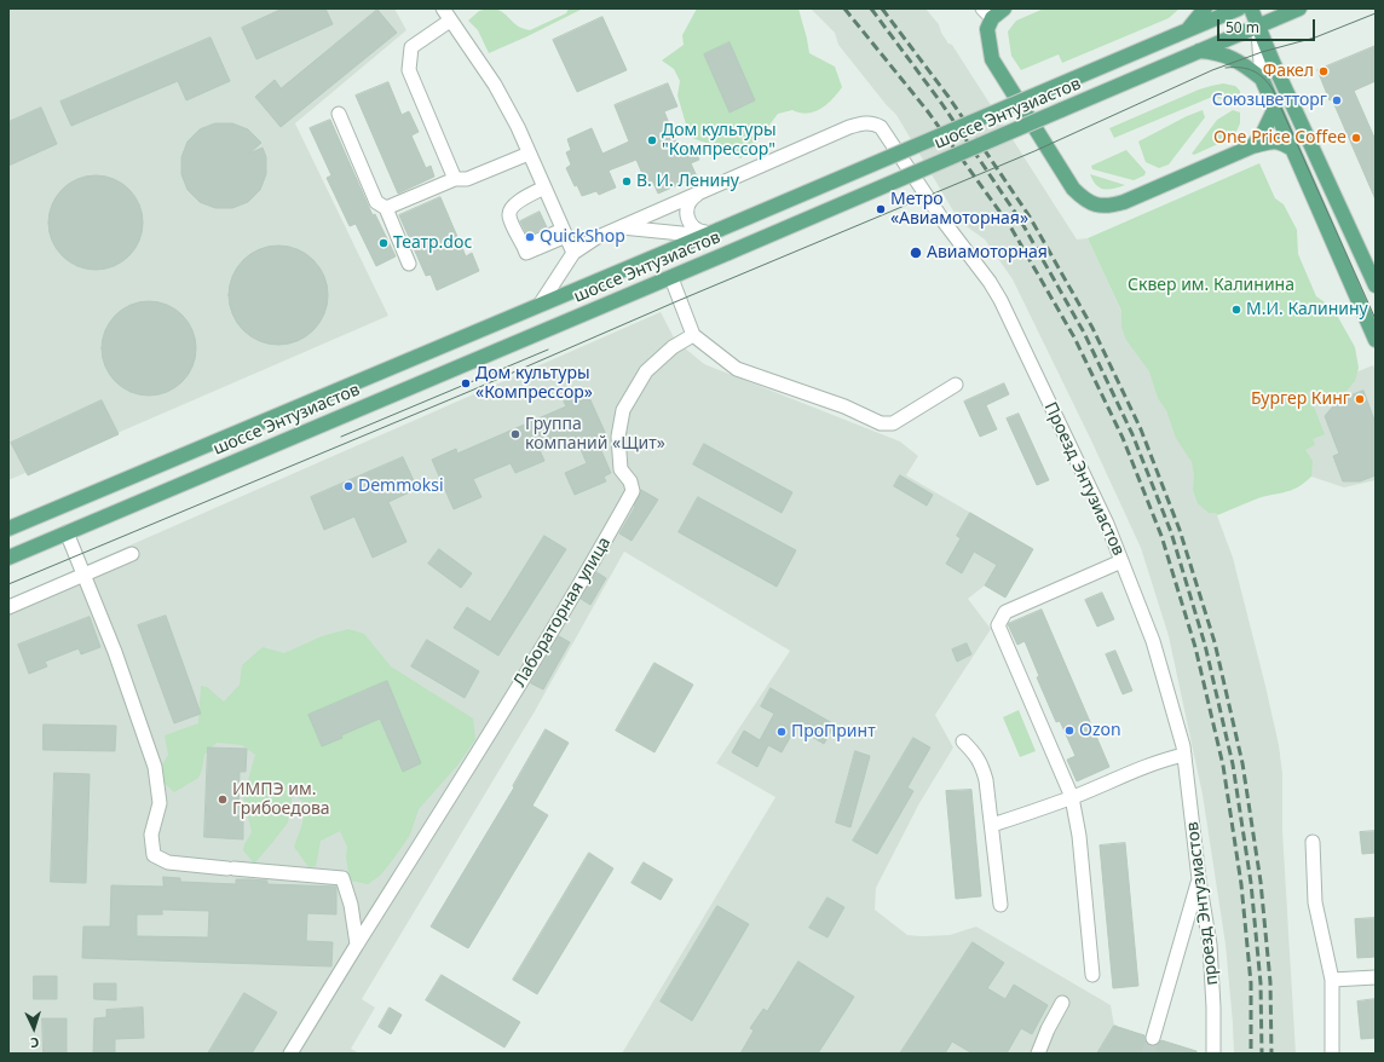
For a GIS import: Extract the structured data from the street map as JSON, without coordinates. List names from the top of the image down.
{
  "streets": {
    "main road": ["шоссе Энтузиастов"],
    "street": ["Проезд Энтузиастов", "Лабораторная улица", "проезд Энтузиастов"]
  },
  "crossings": [
    ["Проезд Энтузиастов", "проезд Энтузиастов"]
  ],
  "parks": ["Сквер им. Калинина"],
  "places": [
    "Факел",
    "Союзцветторг",
    "One Price Coffee",
    "Дом культуры \"Компрессор\"",
    "В. И. Ленину",
    "Метро «Авиамоторная»",
    "QuickShop",
    "Театр.doc",
    "Авиамоторная",
    "М.И. Калинину",
    "Дом культуры «Компрессор»",
    "Бургер Кинг",
    "Группа компаний «Щит»",
    "Demmoksi",
    "Ozon",
    "ПроПринт",
    "ИМПЭ им. Грибоедова"
  ],
  "scale_bar": "50 m",
  "north": "bottom"
}
